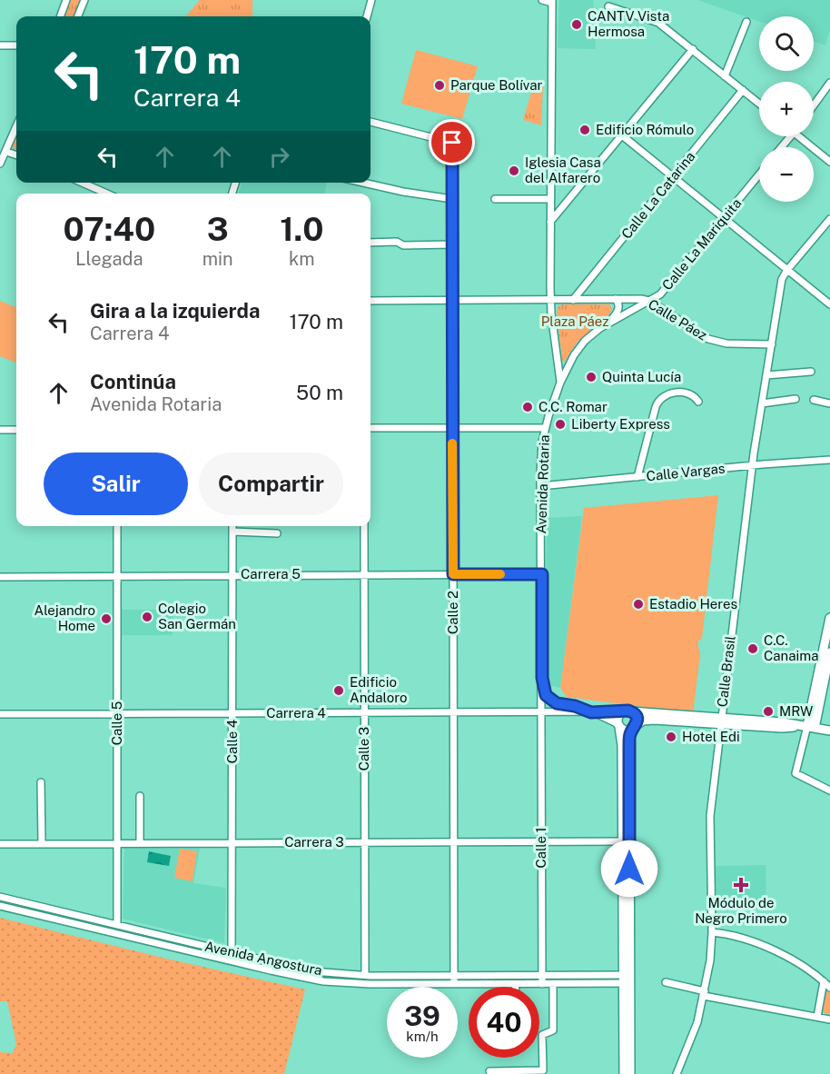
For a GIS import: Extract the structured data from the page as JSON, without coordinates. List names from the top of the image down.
{
  "streets": {
    "street": [
      "Calle La Catarina",
      "Calle La Mariquita",
      "Calle Páez",
      "Calle Vargas",
      "Avenida Rotaria",
      "Carrera 5",
      "Calle 2",
      "Calle Brasil",
      "Carrera 4",
      "Calle 5",
      "Calle 4",
      "Calle 3",
      "Carrera 3",
      "Calle 1",
      "Avenida Angostura"
    ]
  },
  "crossings": [
    ["Calle La Catarina", "Calle Páez"],
    ["Calle La Mariquita", "Calle Páez"],
    ["Calle La Mariquita", "Avenida Rotaria"],
    ["Calle Páez", "Avenida Rotaria"],
    ["Calle Páez", "Calle 2"],
    ["Calle Páez", "Calle Brasil"],
    ["Calle Vargas", "Avenida Rotaria"],
    ["Calle Vargas", "Calle Brasil"],
    ["Avenida Rotaria", "Carrera 5"],
    ["Avenida Rotaria", "Carrera 4"],
    ["Avenida Rotaria", "Calle 1"],
    ["Carrera 5", "Calle 2"],
    ["Carrera 5", "Calle 5"],
    ["Carrera 5", "Calle 4"],
    ["Carrera 5", "Calle 3"],
    ["Calle 2", "Carrera 4"],
    ["Calle 2", "Carrera 3"],
    ["Calle 2", "Avenida Angostura"],
    ["Carrera 4", "Calle 5"],
    ["Carrera 4", "Calle 4"],
    ["Carrera 4", "Calle 3"],
    ["Carrera 4", "Calle 1"],
    ["Calle 5", "Carrera 3"],
    ["Calle 5", "Avenida Angostura"],
    ["Calle 4", "Carrera 3"],
    ["Calle 4", "Avenida Angostura"],
    ["Calle 3", "Carrera 3"],
    ["Calle 3", "Avenida Angostura"],
    ["Carrera 3", "Calle 1"],
    ["Calle 1", "Avenida Angostura"]
  ],
  "parks": ["Plaza Páez"],
  "places": {
    "other": [
      "CANTV Vista Hermosa",
      "Parque Bolívar",
      "Edificio Rómulo",
      "Iglesia Casa del Alfarero",
      "Quinta Lucía",
      "C.C. Romar",
      "Liberty Express",
      "Estadio Heres",
      "Colegio San Germán",
      "Alejandro Home",
      "C.C. Canaima",
      "Edificio Andaloro",
      "MRW",
      "Hotel Edi"
    ],
    "health": ["Módulo de Negro Primero"]
  },
  "page": {
    "map_buttons": ["+", "−"],
    "turn": ["170 m", "Carrera 4"],
    "eta": [
      "07:40",
      "Llegada",
      "3",
      "min",
      "1.0",
      "km"
    ],
    "list": [
      {
        "name": "Gira a la izquierda",
        "note": "Carrera 4",
        "value": "170 m"
      },
      {
        "name": "Continúa",
        "note": "Avenida Rotaria",
        "value": "50 m"
      }
    ],
    "buttons": ["Salir", "Compartir"],
    "speed": "39 km/h",
    "limit": "40"
  }
}
